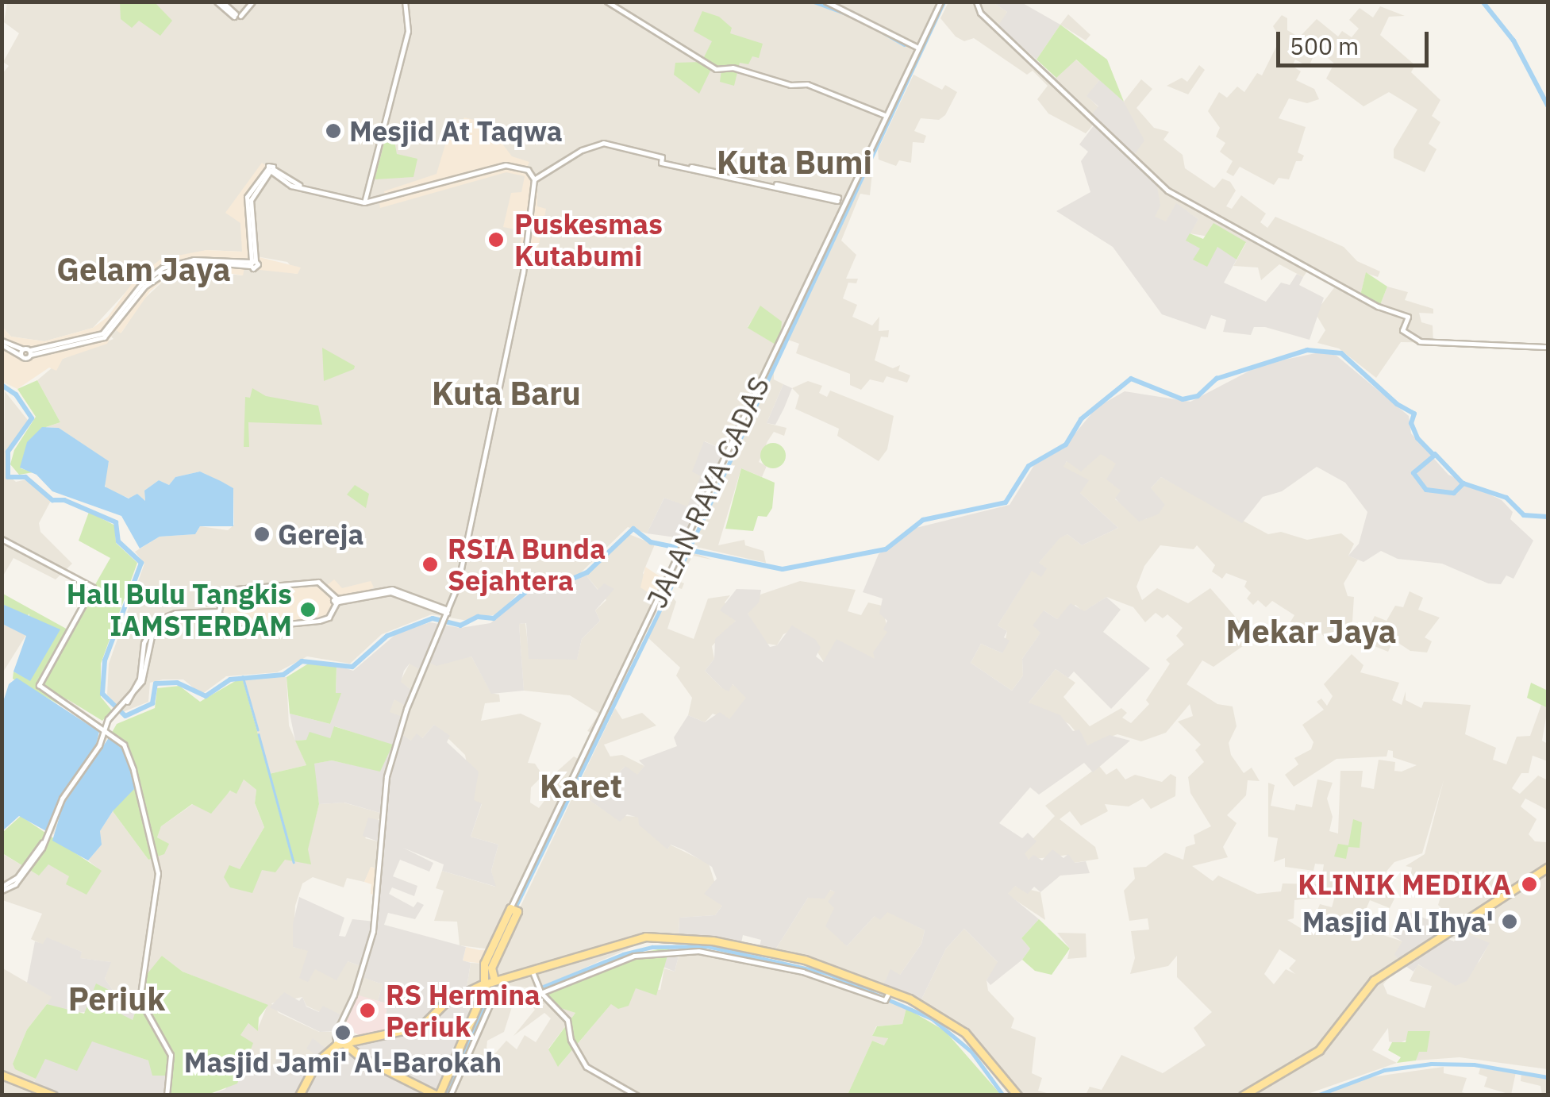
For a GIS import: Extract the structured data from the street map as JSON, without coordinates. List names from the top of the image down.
{
  "streets": {
    "main road": ["JALAN RAYA CADAS"]
  },
  "districts": [
    "Kuta Bumi",
    "Gelam Jaya",
    "Kuta Baru",
    "Mekar Jaya",
    "Karet",
    "Periuk"
  ],
  "places": [
    "Mesjid At Taqwa",
    "Puskesmas Kutabumi",
    "Gereja",
    "RSIA Bunda Sejahtera",
    "Hall Bulu Tangkis IAMSTERDAM",
    "KLINIK MEDIKA",
    "Masjid Al Ihya'",
    "RS Hermina Periuk",
    "Masjid Jami' Al-Barokah"
  ],
  "scale_bar": "500 m"
}
